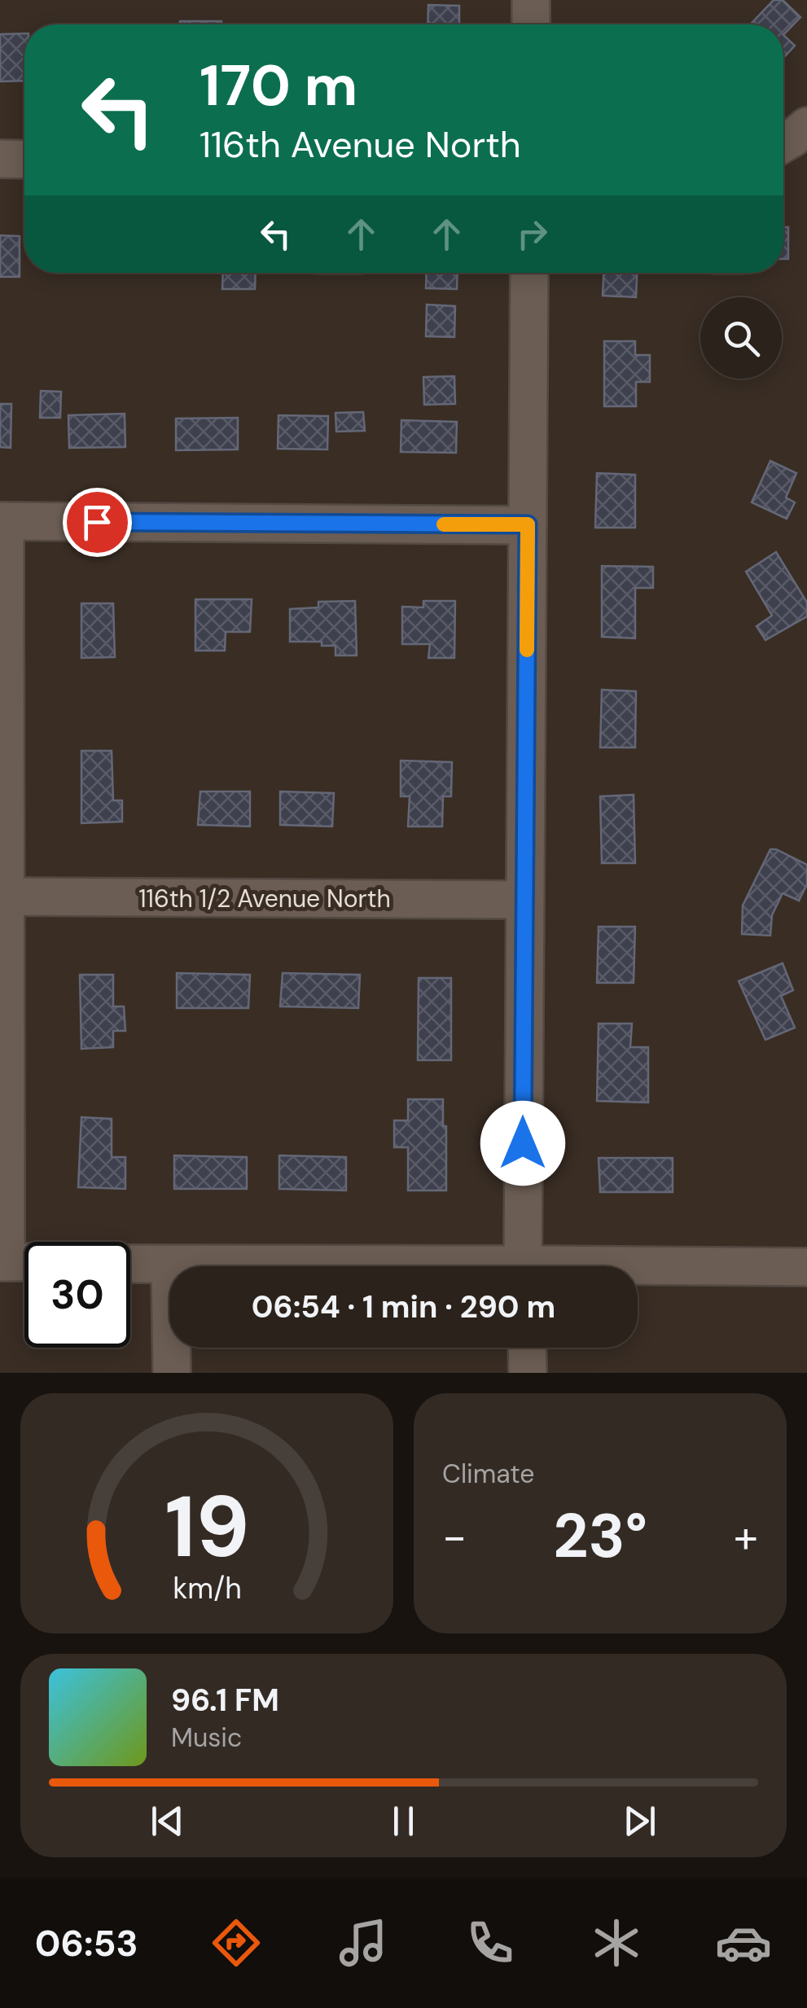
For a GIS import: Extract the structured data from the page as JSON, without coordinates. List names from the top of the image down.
{
  "streets": {
    "street": ["116th 1/2 Avenue North"]
  },
  "page": {
    "turn": ["170 m", "116th Avenue North"],
    "limit": "30",
    "trip": "06:54 · 1 min · 290 m",
    "tile": "Climate",
    "heat": ["−", "23°", "+"],
    "song": ["96.1 FM", "Music"],
    "tabs": "06:53",
    "gauge": ["19", "km/h"]
  }
}
